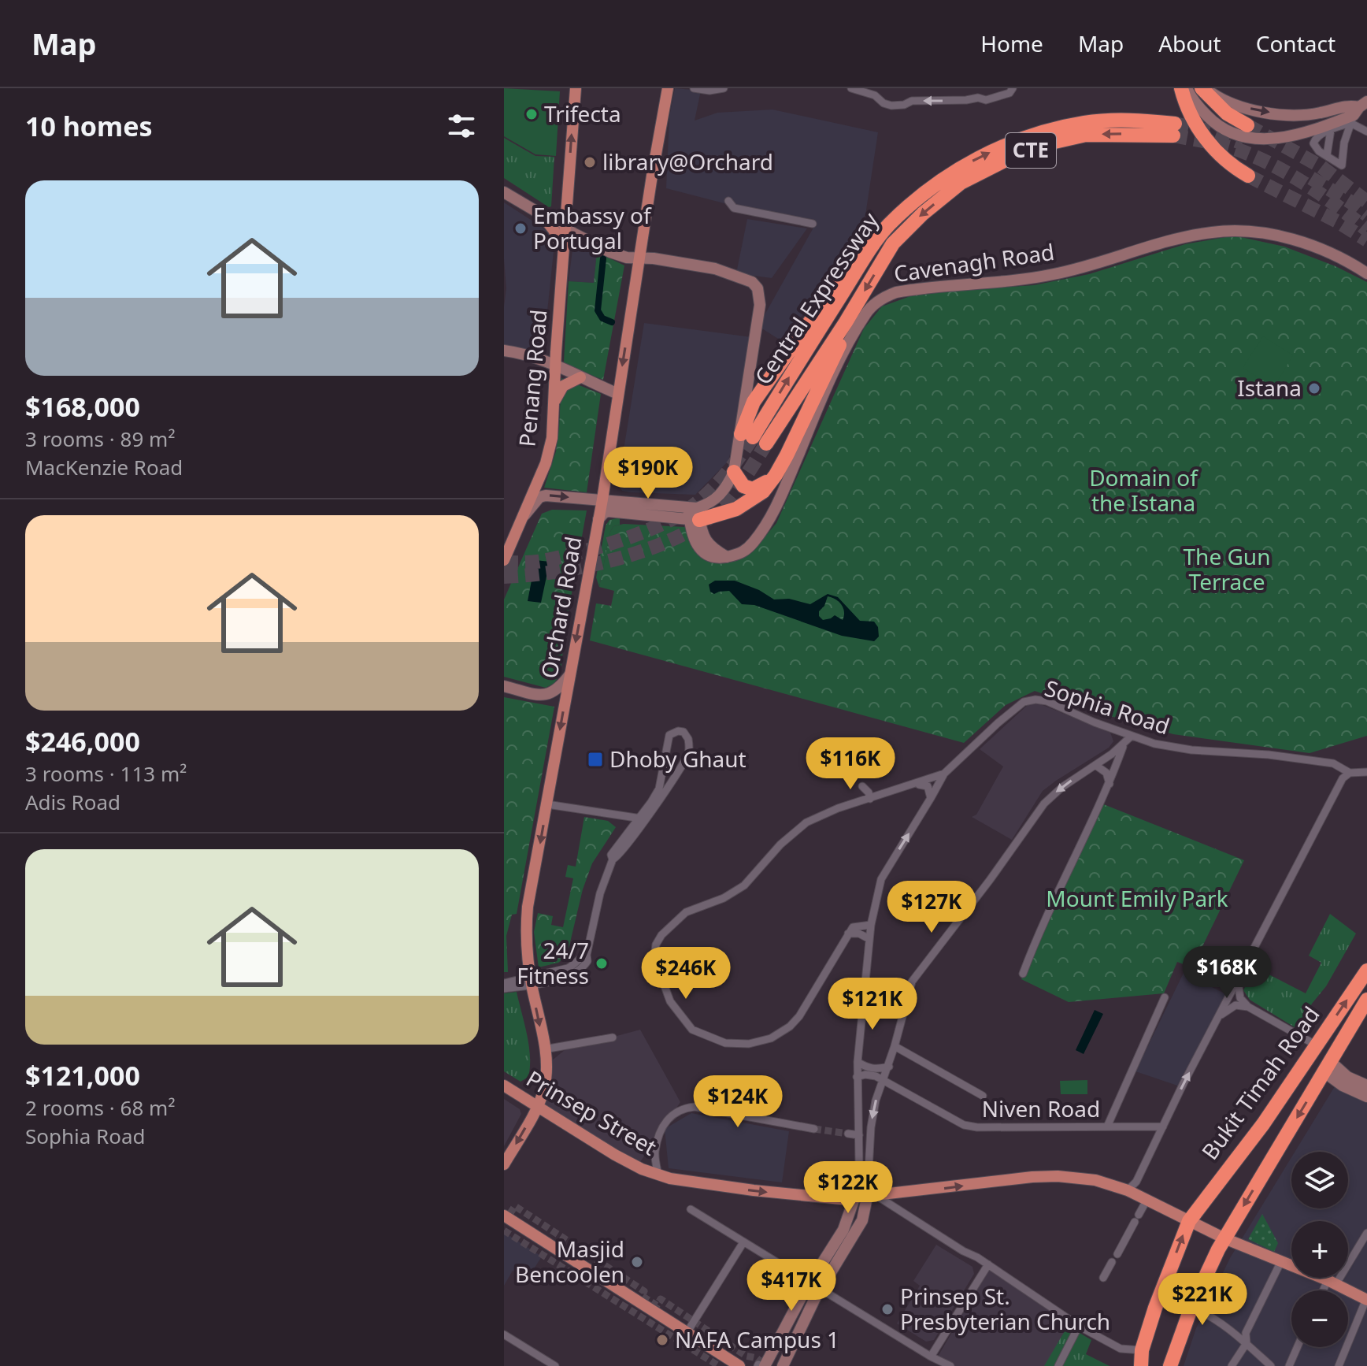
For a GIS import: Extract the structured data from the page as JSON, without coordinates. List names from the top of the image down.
{
  "streets": {
    "highway": ["CTE", "Central Expressway", "Bukit Timah Road"],
    "main road": ["Penang Road", "Orchard Road", "Prinsep Street"],
    "street": ["Cavenagh Road", "Sophia Road", "Niven Road"]
  },
  "crossings": [
    ["Orchard Road", "Prinsep Street"],
    ["Sophia Road", "Niven Road"],
    ["Sophia Road", "Prinsep Street"],
    ["Bukit Timah Road", "Prinsep Street"]
  ],
  "one_way": ["Orchard Road", "Prinsep Street"],
  "parks": ["Domain of the Istana", "The Gun Terrace", "Mount Emily Park"],
  "places": {
    "other": [
      "Trifecta",
      "library@Orchard",
      "Embassy of Portugal",
      "Istana",
      "24/7 Fitness",
      "Masjid Bencoolen",
      "Prinsep St. Presbyterian Church",
      "NAFA Campus 1"
    ],
    "transit": ["Dhoby Ghaut"]
  },
  "page": {
    "header": "Map",
    "nav": [
      "Home",
      "Map",
      "About",
      "Contact"
    ],
    "heading": "10 homes",
    "list": [
      {
        "name": "$168,000",
        "note": "3 rooms · 89 m² · MacKenzie Road"
      },
      {
        "name": "$246,000",
        "note": "3 rooms · 113 m² · Adis Road"
      },
      {
        "name": "$121,000",
        "note": "2 rooms · 68 m² · Sophia Road"
      }
    ],
    "price": [
      "$190K",
      "$116K",
      "$127K",
      "$168K",
      "$246K",
      "$121K",
      "$124K",
      "$122K",
      "$417K",
      "$221K"
    ],
    "map_buttons": ["+", "−"]
  }
}
